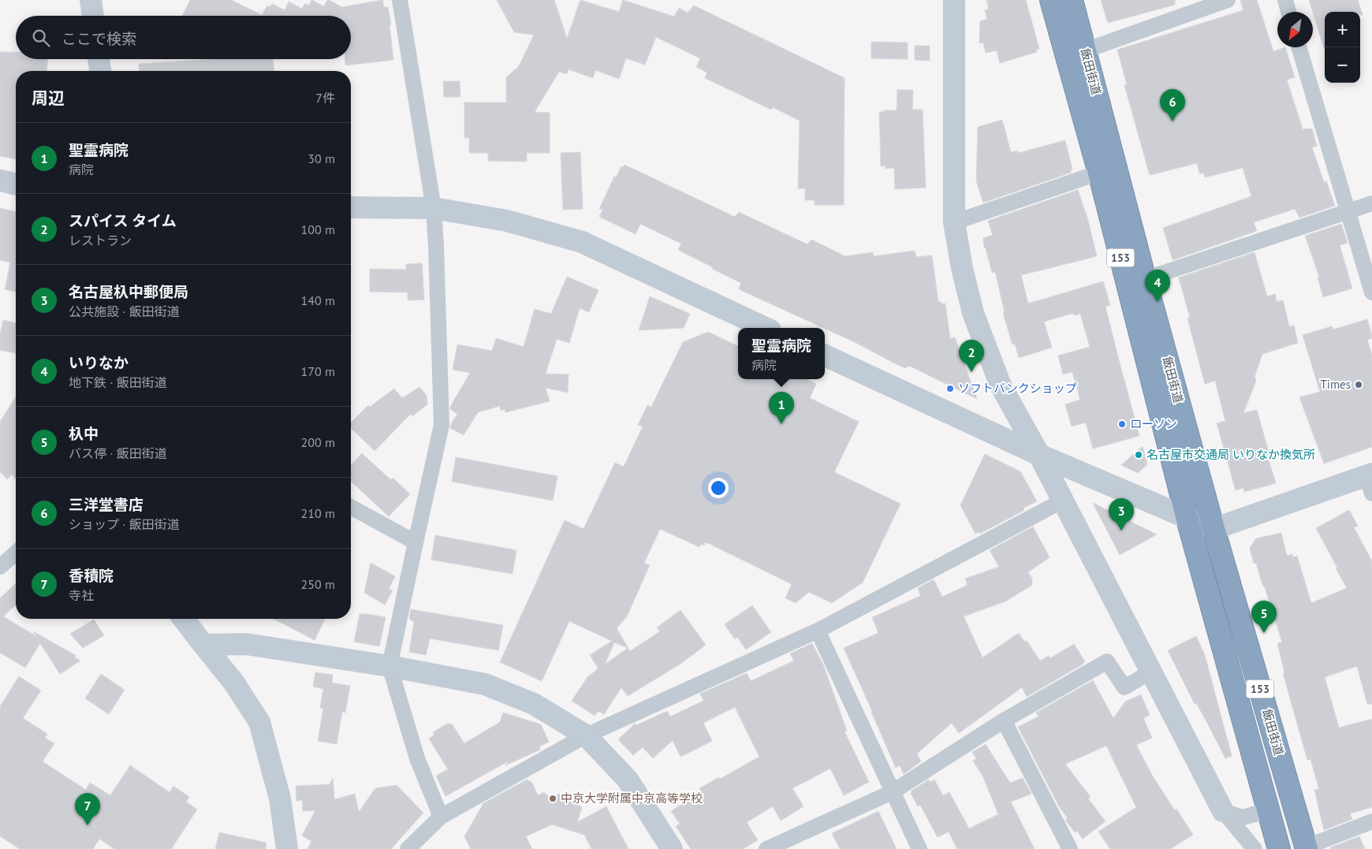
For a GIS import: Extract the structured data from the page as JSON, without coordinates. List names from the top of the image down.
{
  "streets": {
    "highway": ["飯田街道", "153"]
  },
  "places": [
    "Times",
    "ソフトバンクショップ",
    "ローソン",
    "名古屋市交通局 いりなか換気所",
    "中京大学附属中京高等学校"
  ],
  "north": "bottom left",
  "page": {
    "map_buttons": ["+", "−"],
    "search": "ここで検索",
    "heading": ["周辺", "7件"],
    "pins": [
      "6",
      "4",
      "2",
      "1",
      "3",
      "5",
      "7"
    ],
    "list": [
      {
        "mark": "1",
        "name": "聖霊病院",
        "note": "病院",
        "value": "30 m"
      },
      {
        "mark": "2",
        "name": "スパイス タイム",
        "note": "レストラン",
        "value": "100 m"
      },
      {
        "mark": "3",
        "name": "名古屋杁中郵便局",
        "note": "公共施設 · 飯田街道",
        "value": "140 m"
      },
      {
        "mark": "4",
        "name": "いりなか",
        "note": "地下鉄 · 飯田街道",
        "value": "170 m"
      },
      {
        "mark": "5",
        "name": "杁中",
        "note": "バス停 · 飯田街道",
        "value": "200 m"
      },
      {
        "mark": "6",
        "name": "三洋堂書店",
        "note": "ショップ · 飯田街道",
        "value": "210 m"
      },
      {
        "mark": "7",
        "name": "香積院",
        "note": "寺社",
        "value": "250 m"
      }
    ],
    "popup": ["聖霊病院", "病院"]
  }
}
